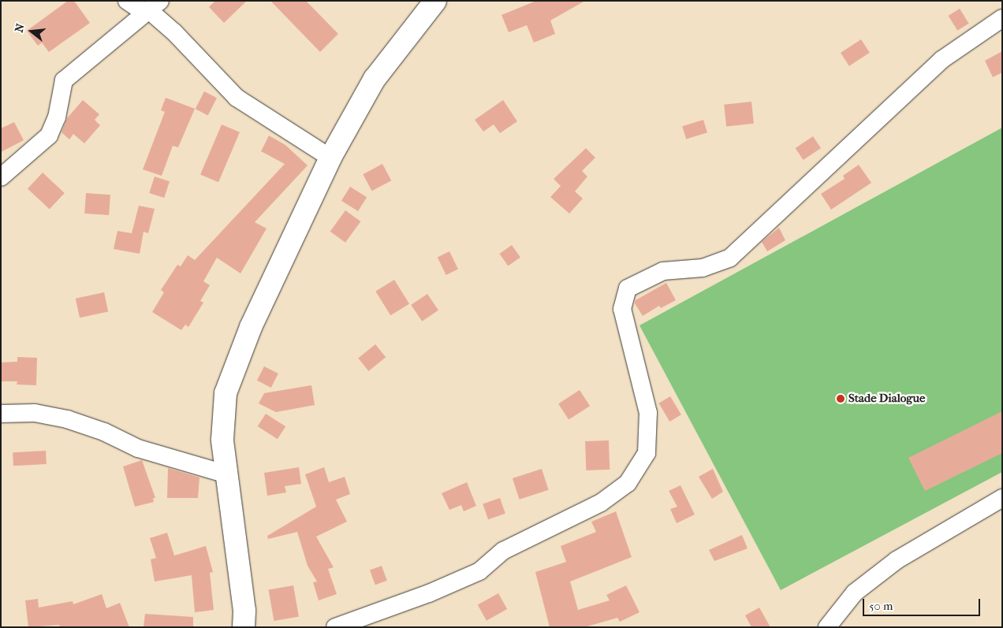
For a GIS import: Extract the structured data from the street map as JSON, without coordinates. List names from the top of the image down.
{
  "places": ["Stade Dialogue"],
  "scale_bar": "50 m",
  "north": "left"
}
